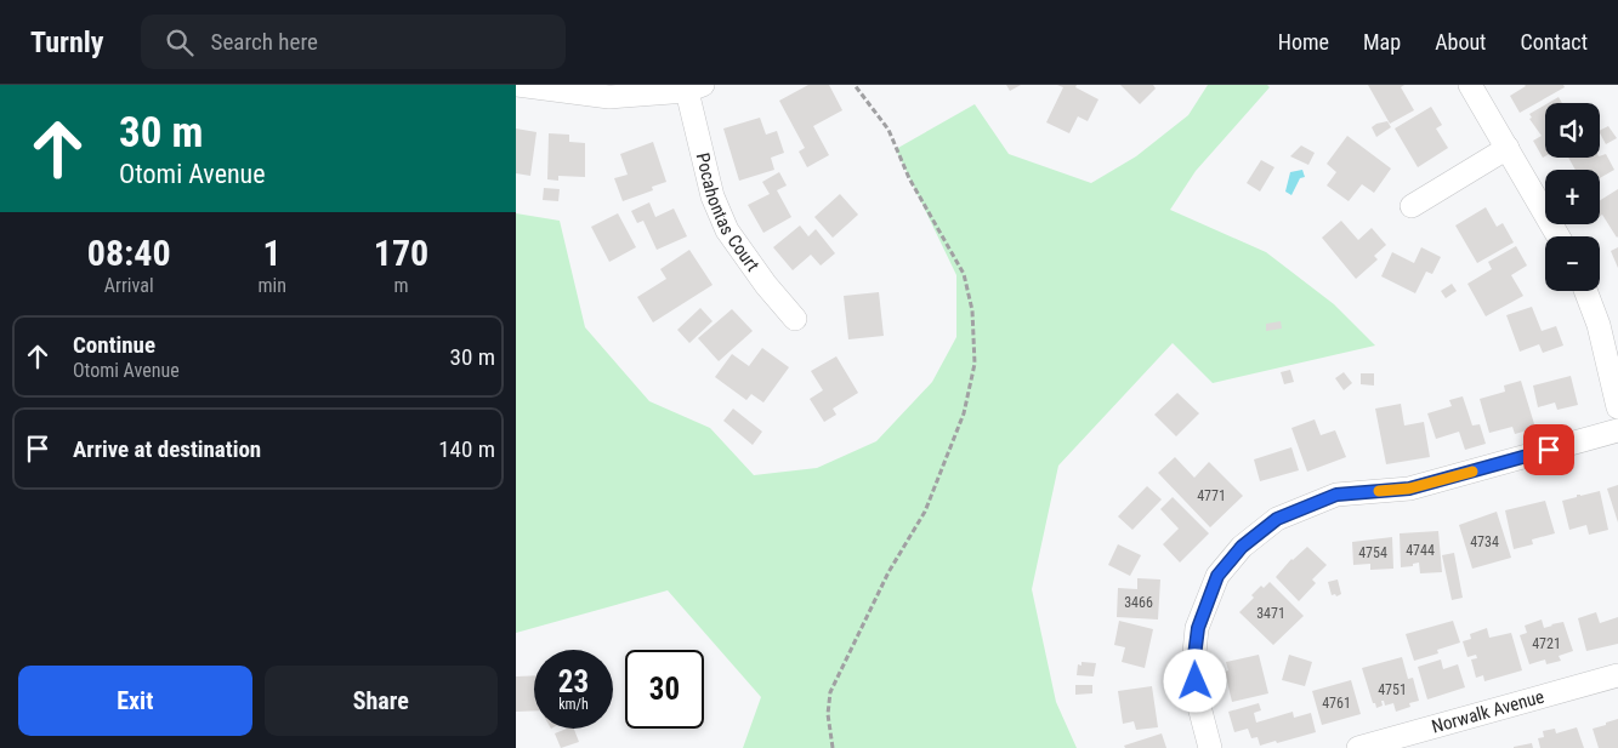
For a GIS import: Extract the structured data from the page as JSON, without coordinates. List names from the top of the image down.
{
  "streets": {
    "street": ["Pocahontas Court", "Norwalk Avenue"]
  },
  "house_numbers": [
    "4771",
    "4734",
    "4744",
    "4754",
    "3466",
    "3471",
    "4721",
    "4751",
    "4761"
  ],
  "page": {
    "header": "Turnly",
    "search": "Search here",
    "nav": [
      "Home",
      "Map",
      "About",
      "Contact"
    ],
    "turn": ["30 m", "Otomi Avenue"],
    "map_buttons": ["+", "−"],
    "eta": [
      "08:40",
      "Arrival",
      "1",
      "min",
      "170",
      "m"
    ],
    "list": [
      {
        "name": "Continue",
        "note": "Otomi Avenue",
        "value": "30 m"
      },
      {
        "name": "Arrive at destination",
        "value": "140 m"
      }
    ],
    "speed": "23 km/h",
    "limit": "30",
    "buttons": ["Exit", "Share"]
  }
}
